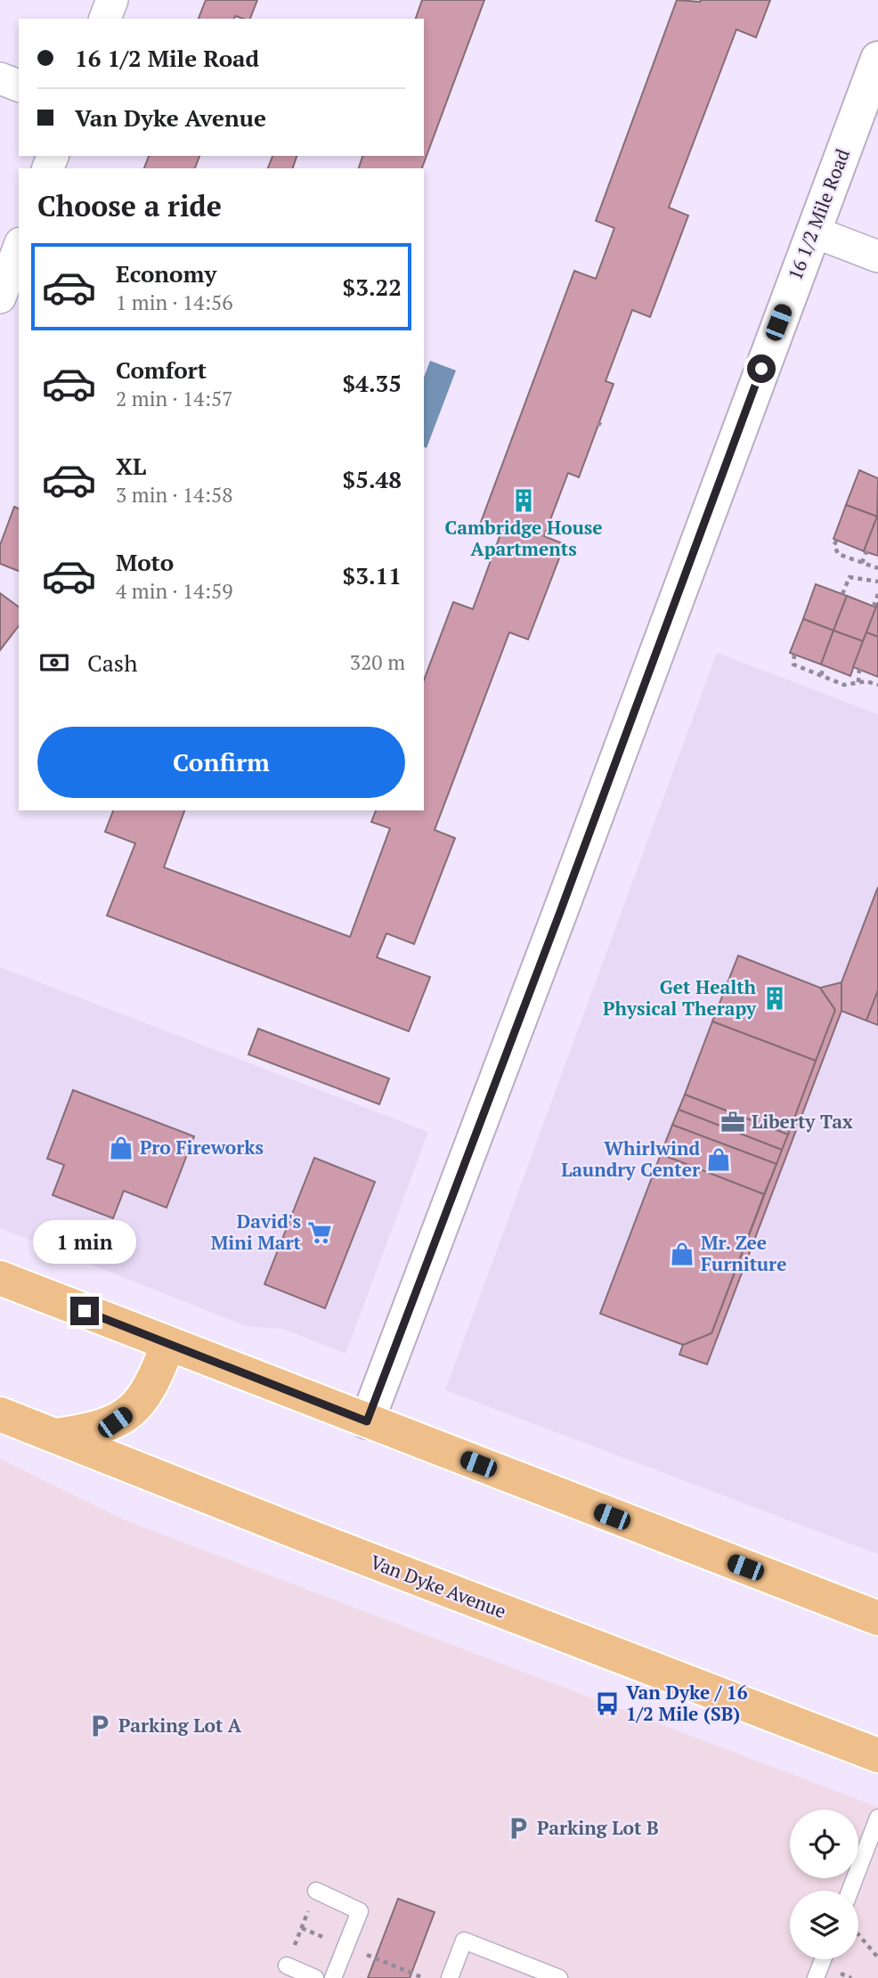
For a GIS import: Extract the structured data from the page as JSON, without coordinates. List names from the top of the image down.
{
  "streets": {
    "main road": ["Van Dyke Avenue"],
    "street": ["16 1/2 Mile Road"]
  },
  "places": {
    "building": ["Cambridge House Apartments", "Get Health Physical Therapy"],
    "office": ["Liberty Tax"],
    "shop": ["Pro Fireworks", "Whirlwind Laundry Center", "Mr. Zee Furniture"],
    "supermarket": ["David's Mini Mart"],
    "bus stop": ["Van Dyke / 16 1/2 Mile (SB)"],
    "parking": ["Parking Lot A", "Parking Lot B"]
  },
  "page": {
    "banner": ["16 1/2 Mile Road", "Van Dyke Avenue"],
    "heading": "Choose a ride",
    "list": [
      {
        "name": "Economy",
        "note": "1 min · 14:56",
        "value": "$3.22"
      },
      {
        "name": "Comfort",
        "note": "2 min · 14:57",
        "value": "$4.35"
      },
      {
        "name": "XL",
        "note": "3 min · 14:58",
        "value": "$5.48"
      },
      {
        "name": "Moto",
        "note": "4 min · 14:59",
        "value": "$3.11"
      }
    ],
    "pay": ["Cash", "320 m"],
    "buttons": "Confirm",
    "bubble": "1 min"
  }
}
